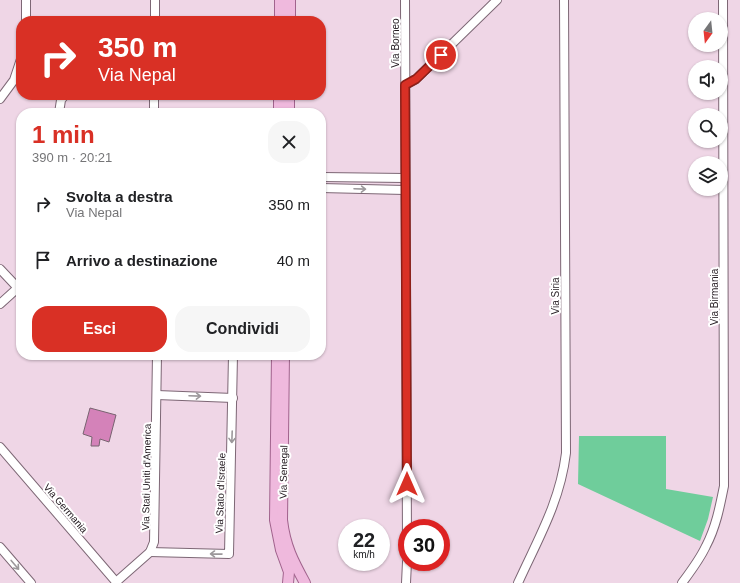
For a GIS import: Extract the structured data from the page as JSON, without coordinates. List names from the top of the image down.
{
  "streets": {
    "main road": ["Via Senegal"],
    "street": [
      "Via Borneo",
      "Via Siria",
      "Via Birmania",
      "Via Stati Uniti d'America",
      "Via Stato d'Israele",
      "Via Germania"
    ]
  },
  "crossings": [
    ["Via Stati Uniti d'America", "Via Stato d'Israele"]
  ],
  "north": "bottom",
  "page": {
    "turn": ["350 m", "Via Nepal"],
    "heading": ["1 min", "390 m · 20:21"],
    "list": [
      {
        "name": "Svolta a destra",
        "note": "Via Nepal",
        "value": "350 m"
      },
      {
        "name": "Arrivo a destinazione",
        "value": "40 m"
      }
    ],
    "buttons": ["Esci", "Condividi"],
    "speed": "22 km/h",
    "limit": "30"
  }
}
